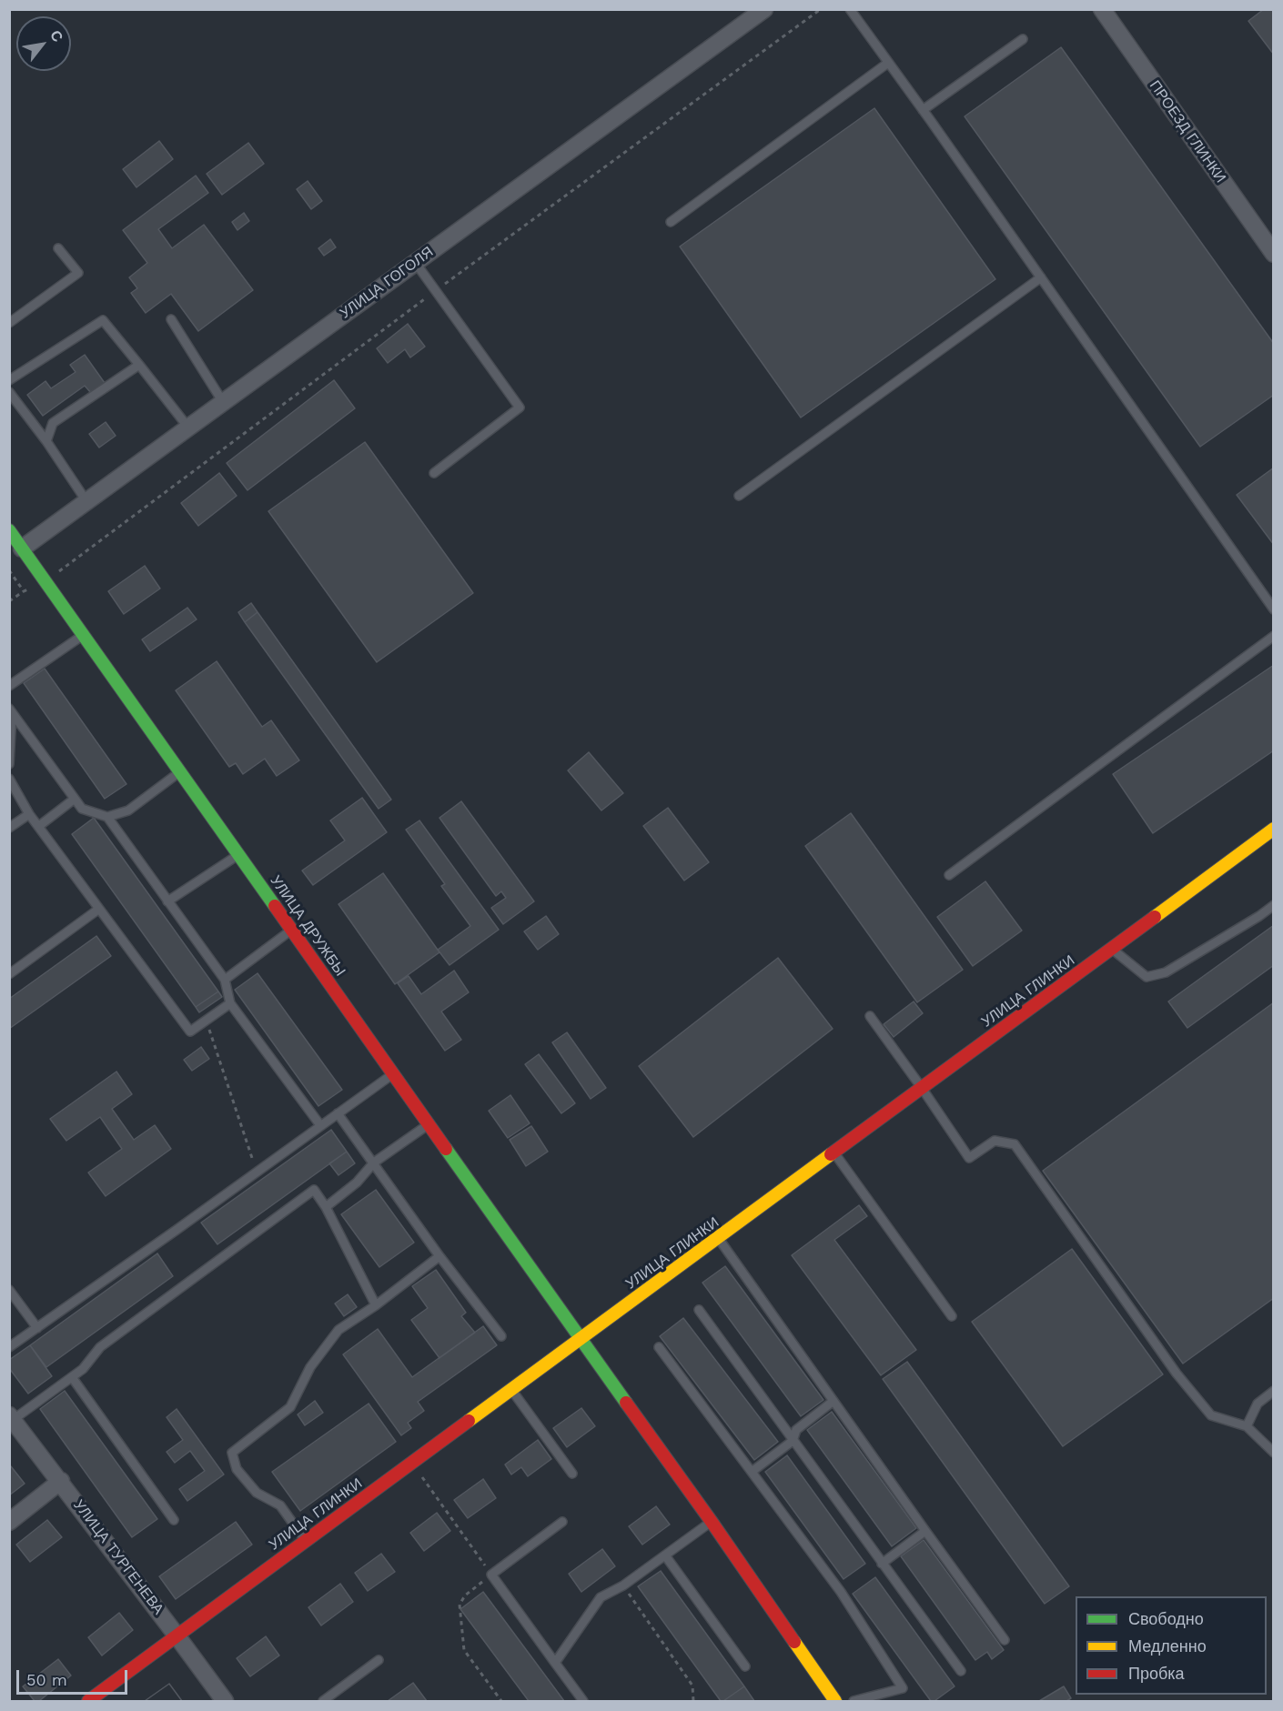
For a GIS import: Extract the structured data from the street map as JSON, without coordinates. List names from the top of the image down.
{
  "streets": {
    "street": [
      "ПРОЕЗД ГЛИНКИ",
      "УЛИЦА ГОГОЛЯ",
      "УЛИЦА ДРУЖБЫ",
      "УЛИЦА ГЛИНКИ",
      "УЛИЦА ТУРГЕНЕВА"
    ]
  },
  "crossings": [
    ["УЛИЦА ГОГОЛЯ", "УЛИЦА ДРУЖБЫ"],
    ["УЛИЦА ДРУЖБЫ", "УЛИЦА ГЛИНКИ"],
    ["УЛИЦА ГЛИНКИ", "УЛИЦА ТУРГЕНЕВА"]
  ],
  "legend": ["Свободно", "Медленно", "Пробка"],
  "scale_bar": "50 m",
  "north": "top right"
}
